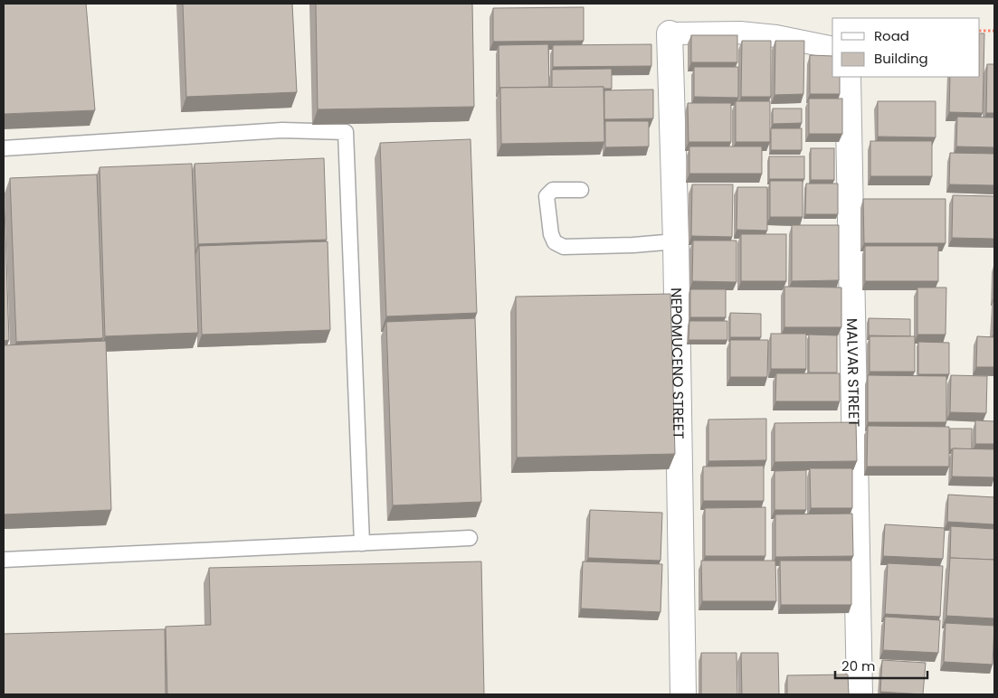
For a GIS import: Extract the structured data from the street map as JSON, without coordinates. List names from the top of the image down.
{
  "streets": {
    "street": ["NEPOMUCENO STREET", "MALVAR STREET"]
  },
  "legend": ["Road", "Building"],
  "scale_bar": "20 m"
}
